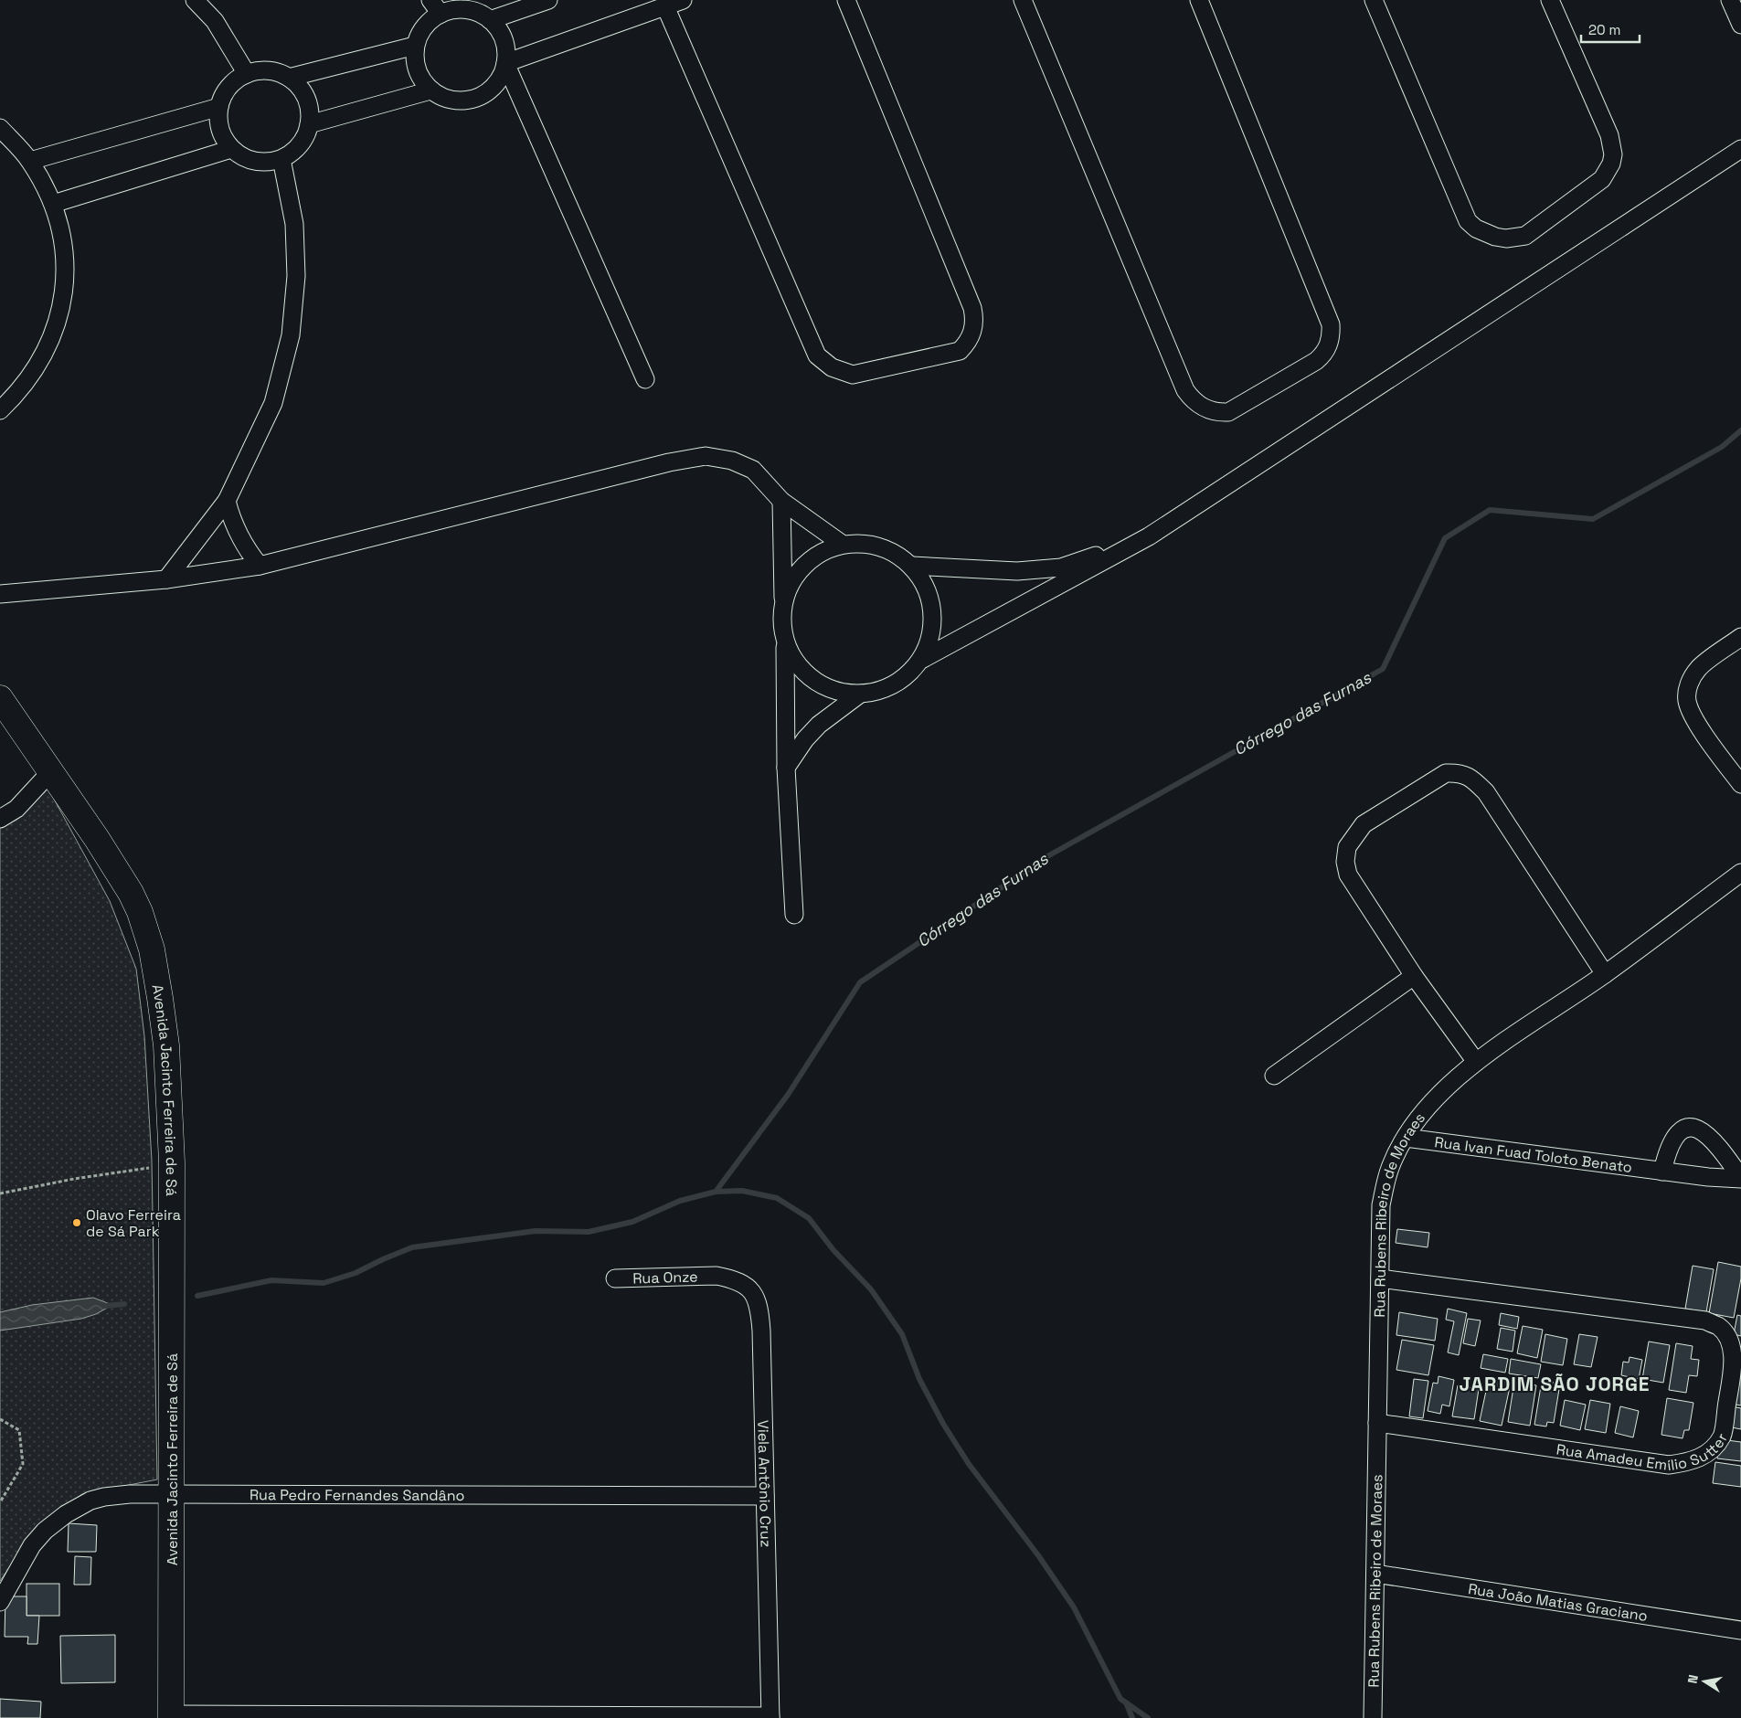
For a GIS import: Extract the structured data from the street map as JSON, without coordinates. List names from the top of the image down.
{
  "streets": {
    "main road": ["Avenida Jacinto Ferreira de Sá"],
    "street": [
      "Rua Ivan Fuad Toloto Benato",
      "Rua Rubens Ribeiro de Moraes",
      "Rua Onze",
      "Rua Amadeu Emílio Sutter",
      "Viela Antônio Cruz",
      "Rua Pedro Fernandes Sandâno",
      "Rua João Matias Graciano"
    ]
  },
  "crossings": [
    ["Avenida Jacinto Ferreira de Sá", "Rua Pedro Fernandes Sandâno"],
    ["Rua Ivan Fuad Toloto Benato", "Rua Rubens Ribeiro de Moraes"],
    ["Rua Rubens Ribeiro de Moraes", "Rua Amadeu Emílio Sutter"],
    ["Rua Rubens Ribeiro de Moraes", "Rua João Matias Graciano"],
    ["Rua Onze", "Viela Antônio Cruz"],
    ["Viela Antônio Cruz", "Rua Pedro Fernandes Sandâno"]
  ],
  "districts": ["JARDIM SÃO JORGE"],
  "water": ["Córrego das Furnas"],
  "places": ["Olavo Ferreira de Sá Park"],
  "scale_bar": "20 m",
  "north": "left"
}
